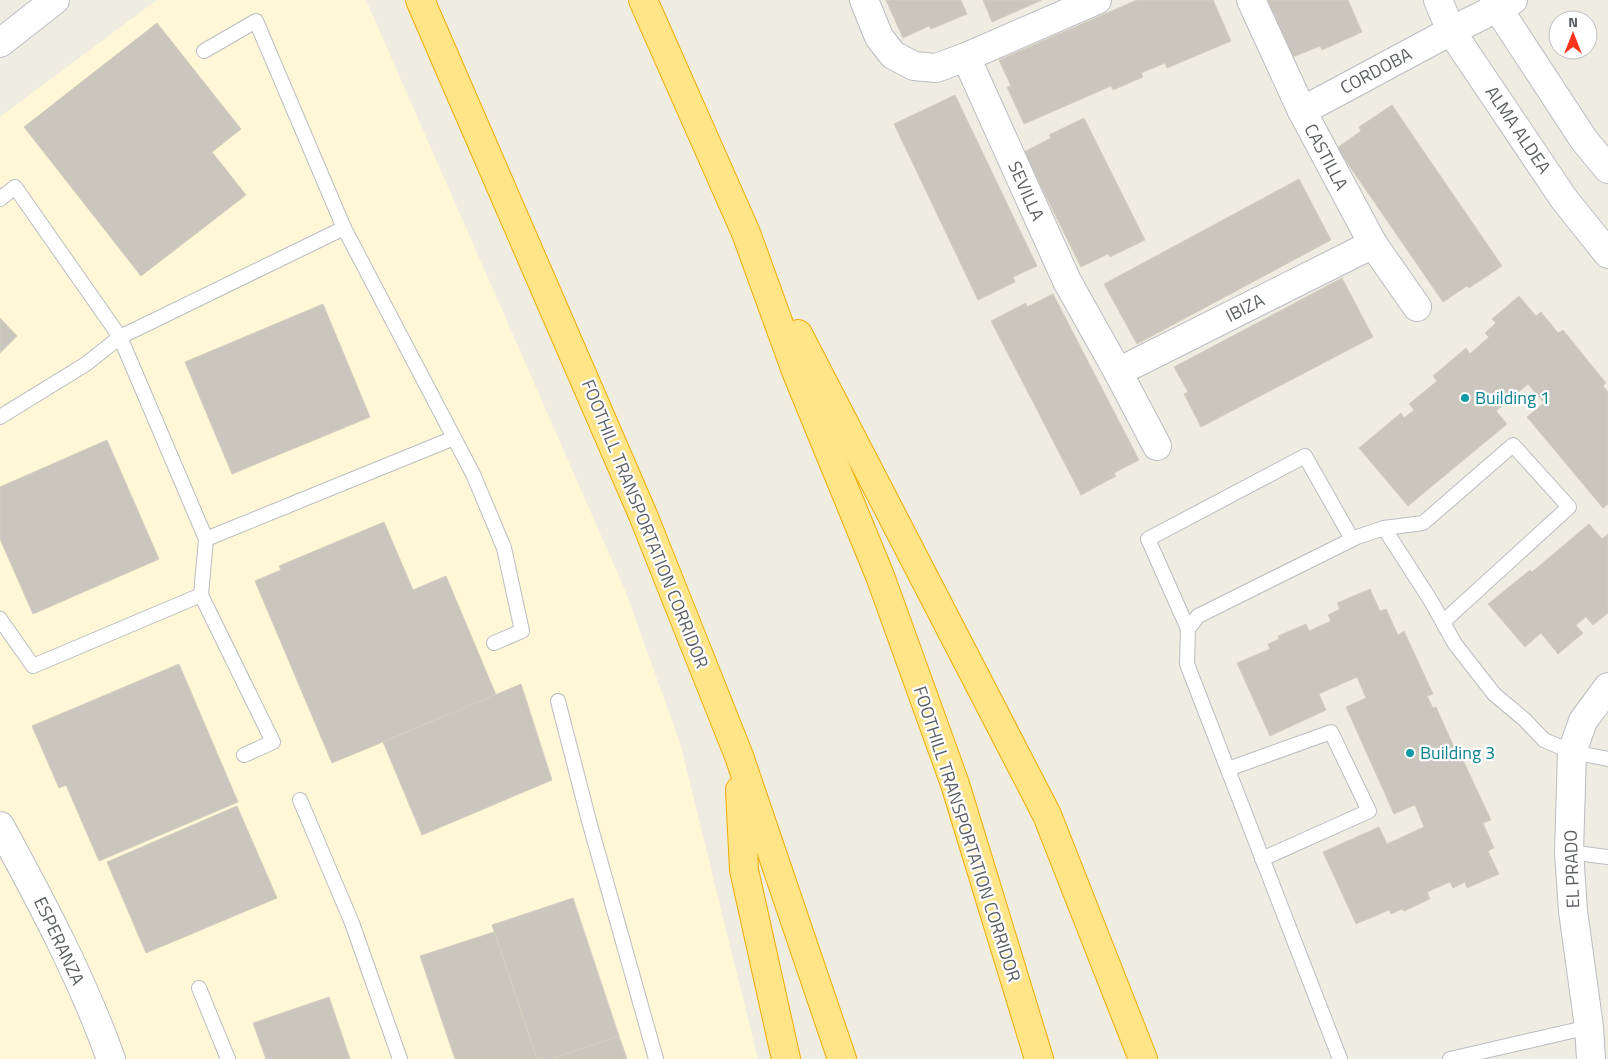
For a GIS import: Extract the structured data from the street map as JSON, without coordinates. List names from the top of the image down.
{
  "streets": {
    "highway": ["FOOTHILL TRANSPORTATION CORRIDOR"],
    "street": [
      "CORDOBA",
      "ALMA ALDEA",
      "CASTILLA",
      "SEVILLA",
      "IBIZA",
      "EL PRADO",
      "ESPERANZA"
    ]
  },
  "crossings": [
    ["CORDOBA", "ALMA ALDEA"],
    ["CORDOBA", "CASTILLA"],
    ["CASTILLA", "IBIZA"],
    ["SEVILLA", "IBIZA"]
  ],
  "places": ["Building 1", "Building 3"],
  "north": "top"
}
